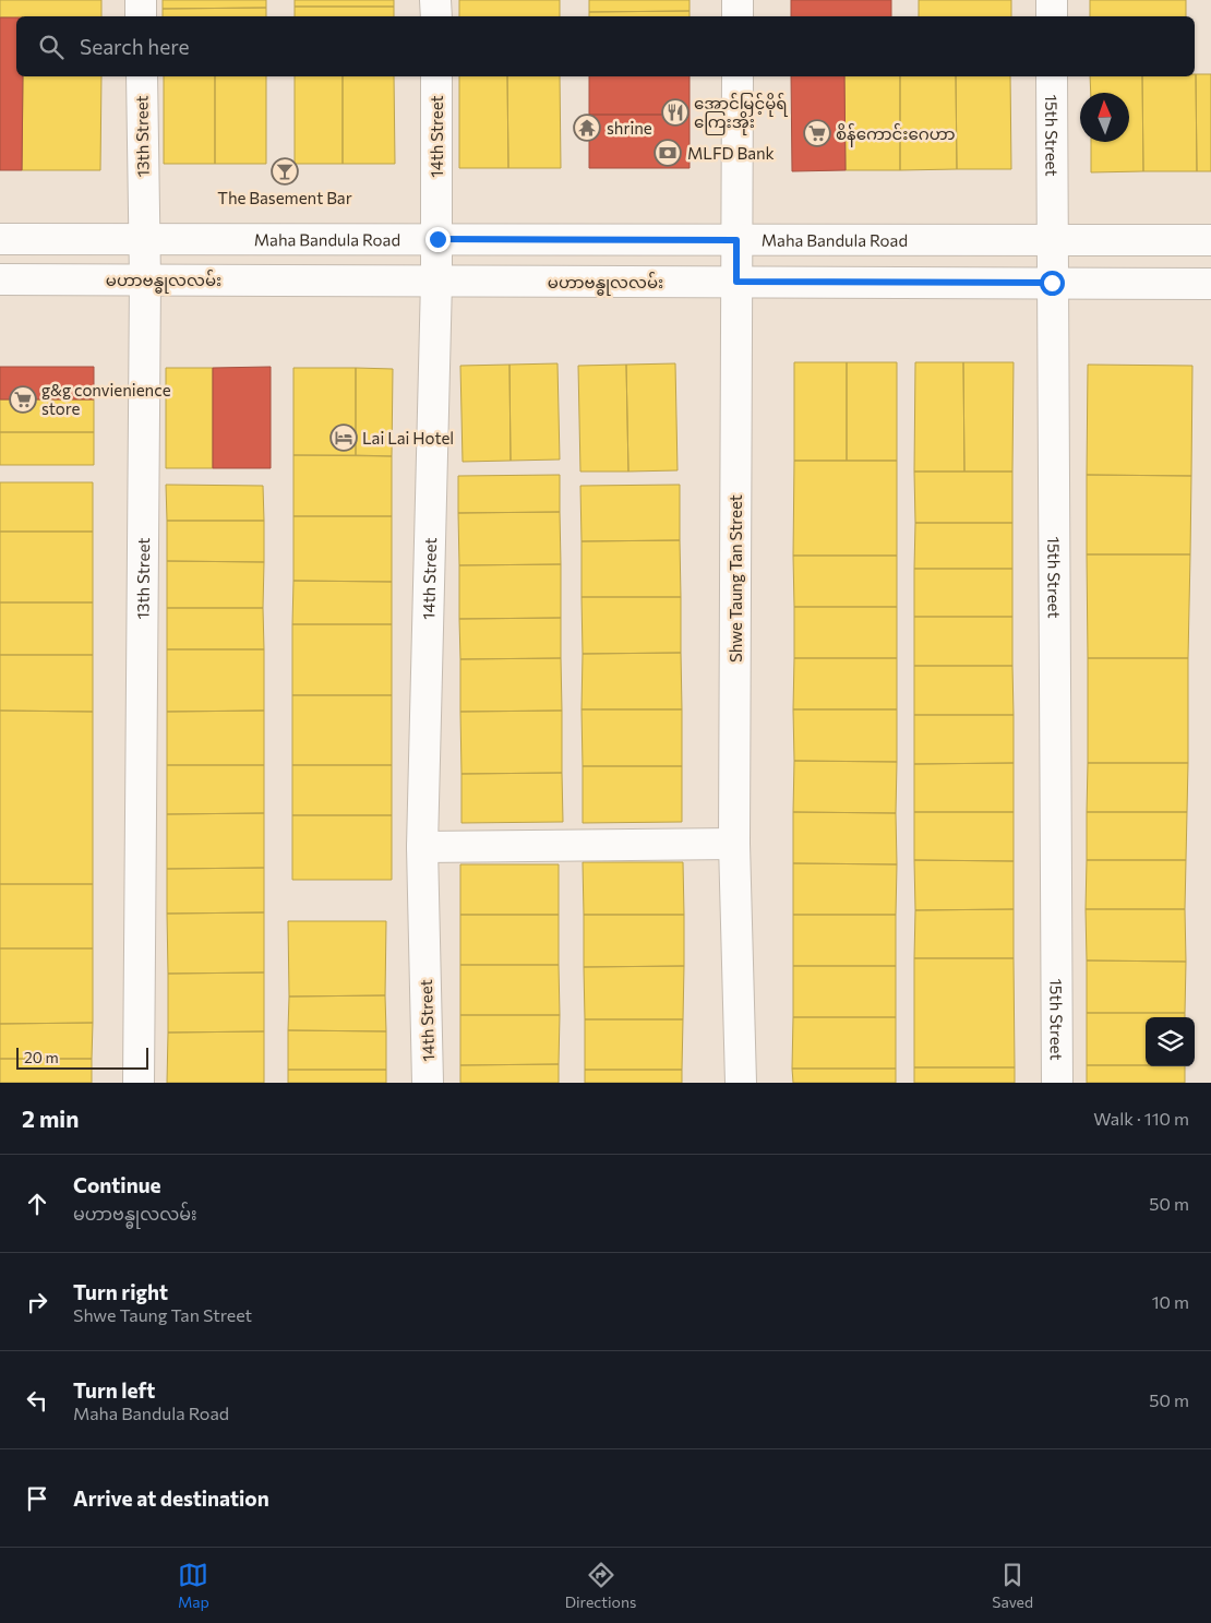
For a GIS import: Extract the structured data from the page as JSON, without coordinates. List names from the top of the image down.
{
  "streets": {
    "street": [
      "13th Street",
      "14th Street",
      "15th Street",
      "Maha Bandula Road",
      "မဟာဗန္ဓုလလမ်း",
      "Shwe Taung Tan Street"
    ]
  },
  "crossings": [
    ["13th Street", "Maha Bandula Road"],
    ["13th Street", "မဟာဗန္ဓုလလမ်း"],
    ["14th Street", "Maha Bandula Road"],
    ["14th Street", "မဟာဗန္ဓုလလမ်း"],
    ["15th Street", "Maha Bandula Road"],
    ["15th Street", "မဟာဗန္ဓုလလမ်း"],
    ["Maha Bandula Road", "Shwe Taung Tan Street"],
    ["မဟာဗန္ဓုလလမ်း", "Shwe Taung Tan Street"]
  ],
  "places": {
    "restaurant": ["အောင်မြင့်မိုရ် ကြေးအိုး"],
    "temple": ["shrine"],
    "supermarket": ["စိန်ကောင်းဂေဟာ", "g&g convienience store"],
    "bank": ["MLFD Bank"],
    "bar": ["The Basement Bar"],
    "hotel": ["Lai Lai Hotel"]
  },
  "scale_bar": "20 m",
  "north": "top",
  "page": {
    "search": "Search here",
    "scale": "20 m",
    "heading": ["2 min", "Walk · 110 m"],
    "list": [
      ["Continue", "မဟာဗန္ဓုလလမ်း", "50 m"],
      ["Turn right", "Shwe Taung Tan Street", "10 m"],
      ["Turn left", "Maha Bandula Road", "50 m"],
      "Arrive at destination"
    ],
    "nav": ["Map", "Directions", "Saved"]
  }
}
